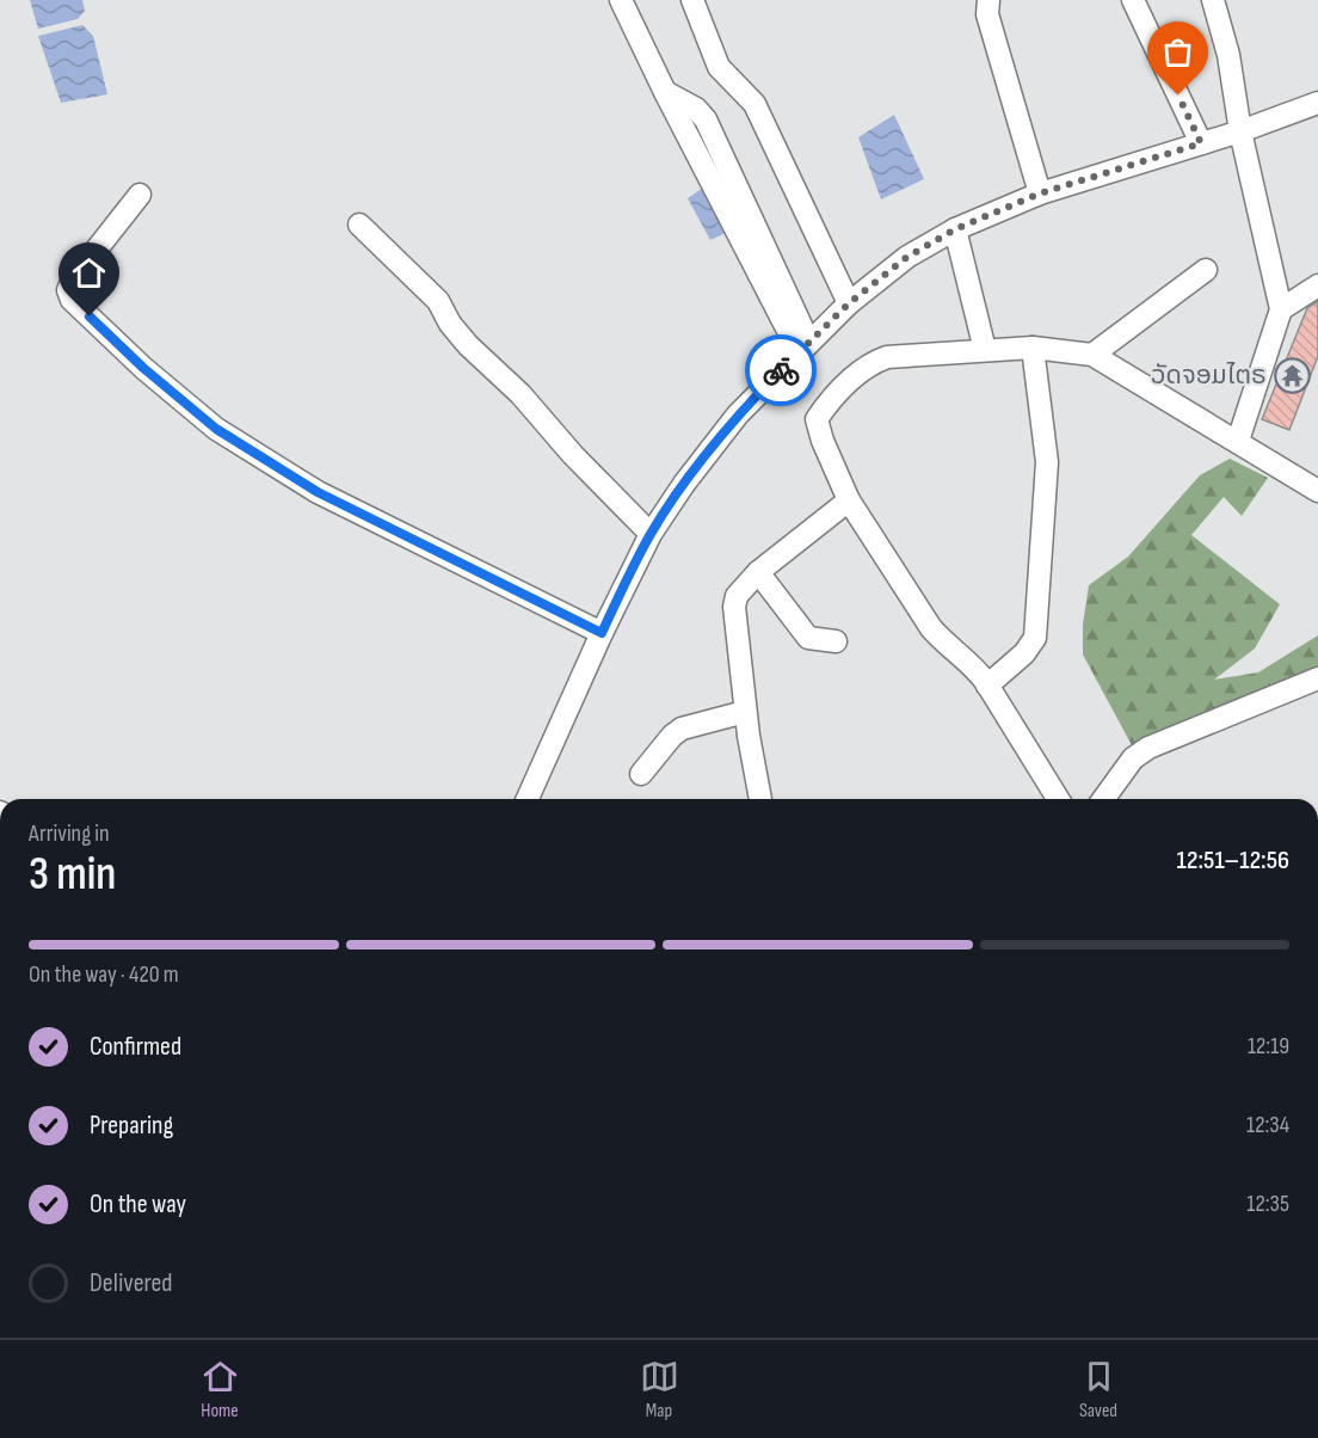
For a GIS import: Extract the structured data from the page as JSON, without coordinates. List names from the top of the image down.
{
  "places": {
    "temple": ["ວັດຈອມໄຕຣ"]
  },
  "page": {
    "heading": ["3 min", "Arriving in", "12:51–12:56"],
    "bar": "On the way · 420 m",
    "list": [
      ["Confirmed", "12:19"],
      ["Preparing", "12:34"],
      ["On the way", "12:35"],
      "Delivered"
    ],
    "tabs": ["Home", "Map", "Saved"]
  }
}
